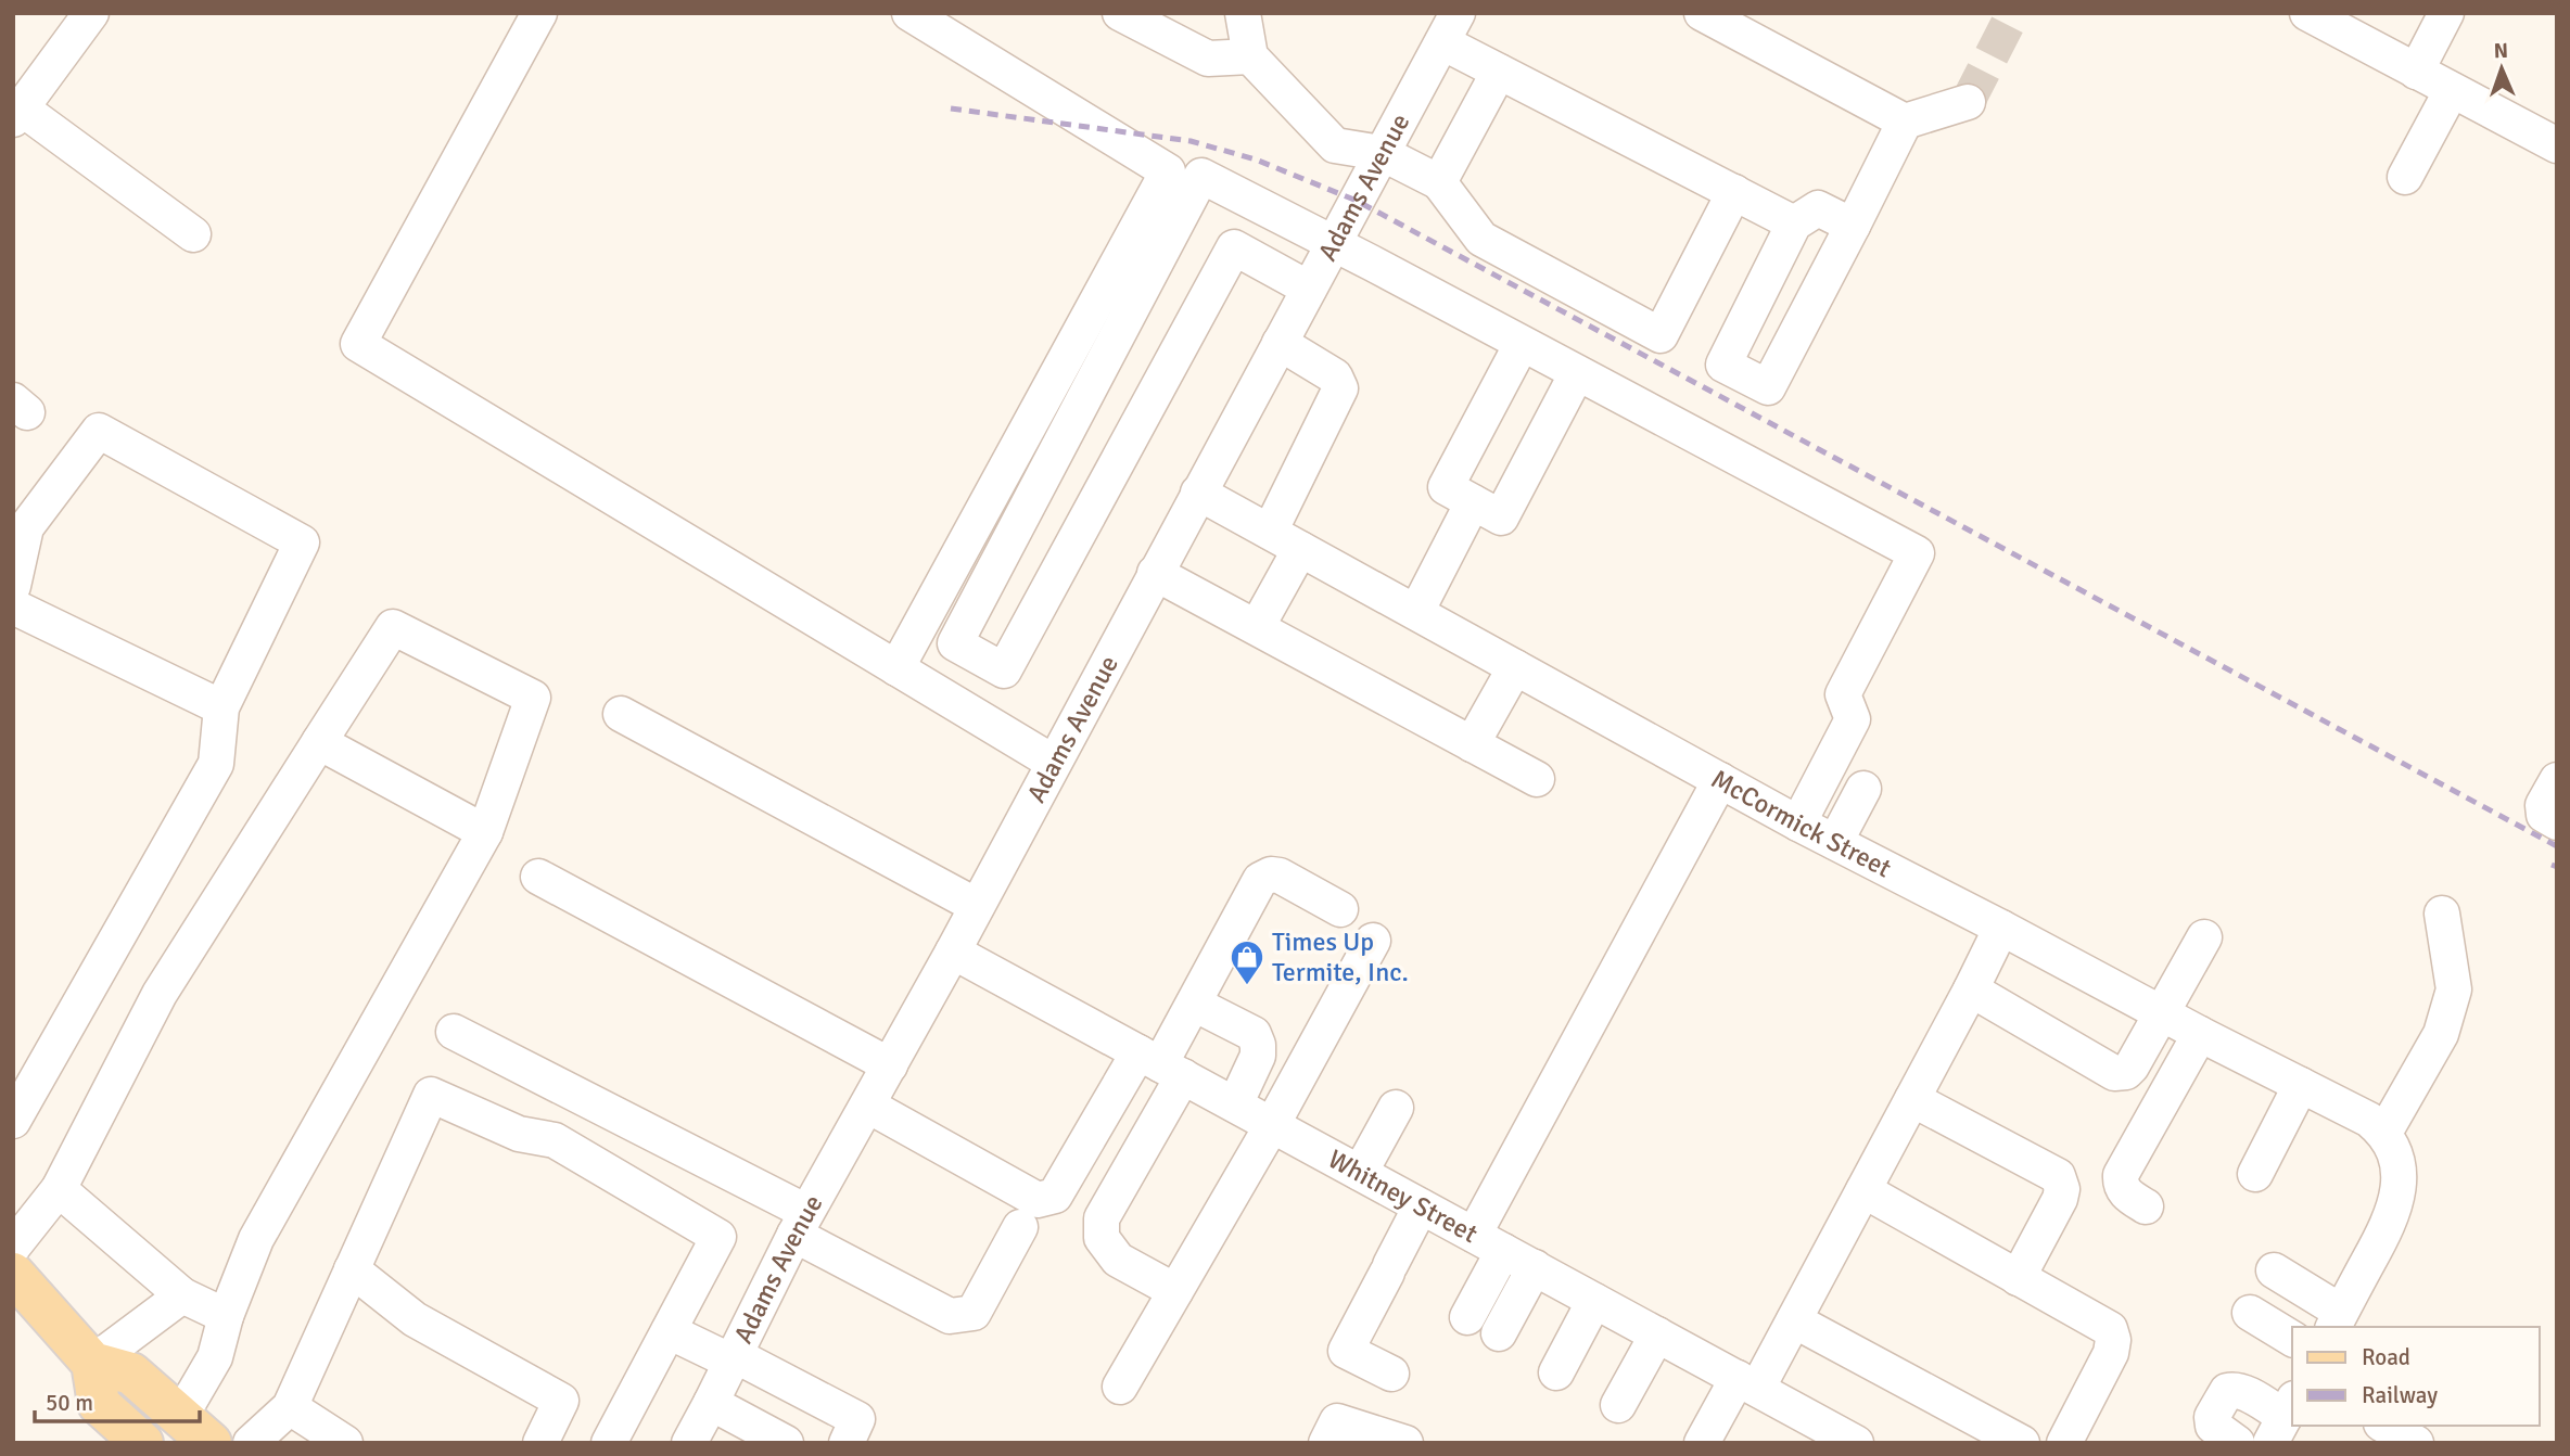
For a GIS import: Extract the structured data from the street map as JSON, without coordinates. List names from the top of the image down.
{
  "streets": {
    "street": ["Adams Avenue", "McCormick Street", "Whitney Street"]
  },
  "crossings": [
    ["Adams Avenue", "McCormick Street"],
    ["Adams Avenue", "Whitney Street"]
  ],
  "places": {
    "shop": ["Times Up Termite, Inc."]
  },
  "legend": ["Road", "Railway"],
  "scale_bar": "50 m",
  "north": "top"
}
